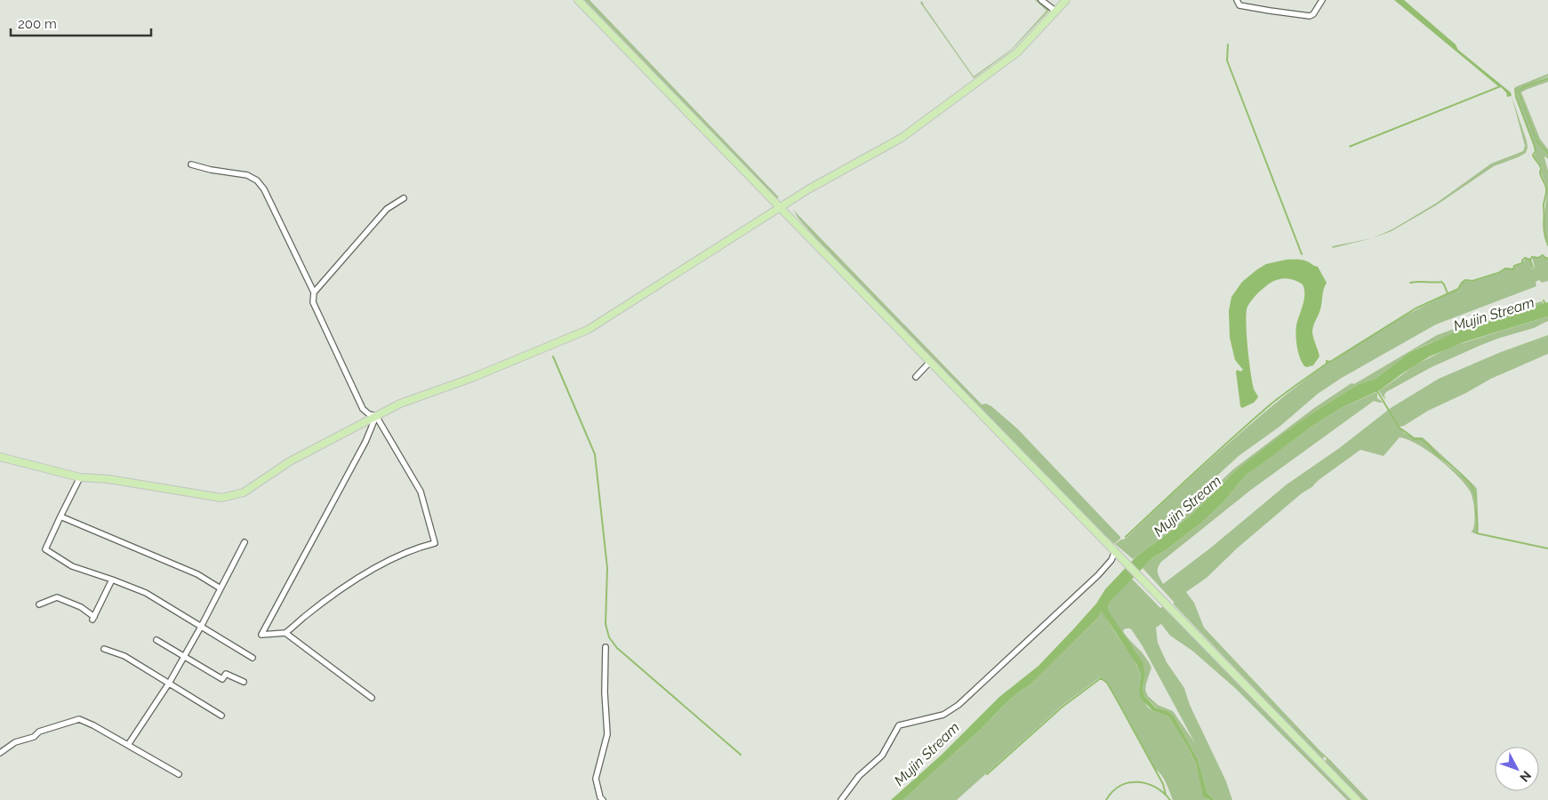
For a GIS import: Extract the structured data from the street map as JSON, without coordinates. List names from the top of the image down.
{
  "water": ["Mujin Stream"],
  "scale_bar": "200 m",
  "north": "bottom right"
}
